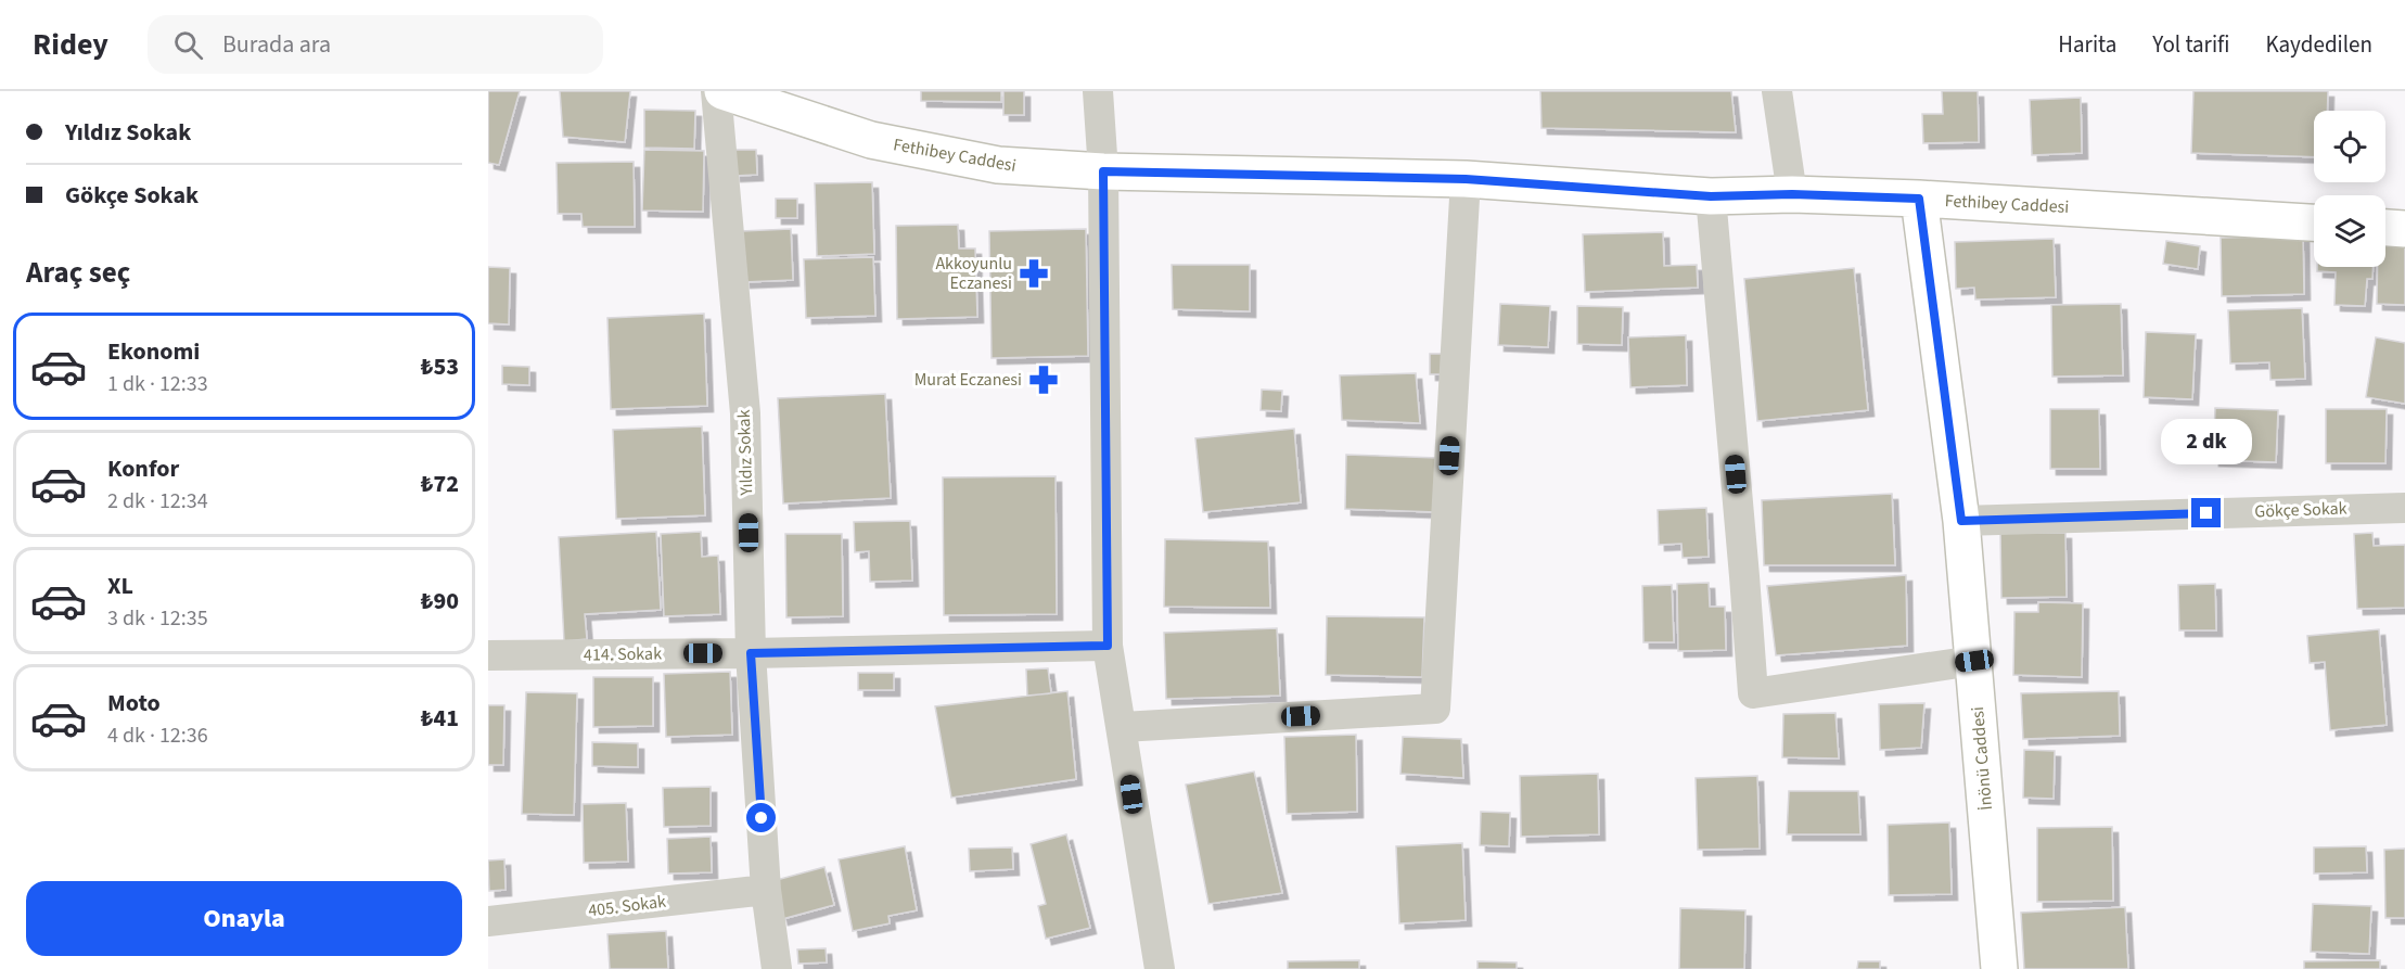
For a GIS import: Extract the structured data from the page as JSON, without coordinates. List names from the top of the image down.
{
  "streets": {
    "street": [
      "Fethibey Caddesi",
      "Yıldız Sokak",
      "Gökçe Sokak",
      "414. Sokak",
      "İnönü Caddesi",
      "405. Sokak"
    ]
  },
  "crossings": [
    ["Fethibey Caddesi", "İnönü Caddesi"],
    ["Yıldız Sokak", "414. Sokak"],
    ["Yıldız Sokak", "405. Sokak"],
    ["Gökçe Sokak", "İnönü Caddesi"]
  ],
  "places": {
    "pharmacy": ["Akkoyunlu Eczanesi", "Murat Eczanesi"]
  },
  "page": {
    "header": "Ridey",
    "search": "Burada ara",
    "nav": ["Harita", "Yol tarifi", "Kaydedilen"],
    "banner": ["Yıldız Sokak", "Gökçe Sokak"],
    "heading": "Araç seç",
    "list": [
      {
        "name": "Ekonomi",
        "note": "1 dk · 12:33",
        "value": "₺53"
      },
      {
        "name": "Konfor",
        "note": "2 dk · 12:34",
        "value": "₺72"
      },
      {
        "name": "XL",
        "note": "3 dk · 12:35",
        "value": "₺90"
      },
      {
        "name": "Moto",
        "note": "4 dk · 12:36",
        "value": "₺41"
      }
    ],
    "bubble": "2 dk",
    "buttons": "Onayla"
  }
}
